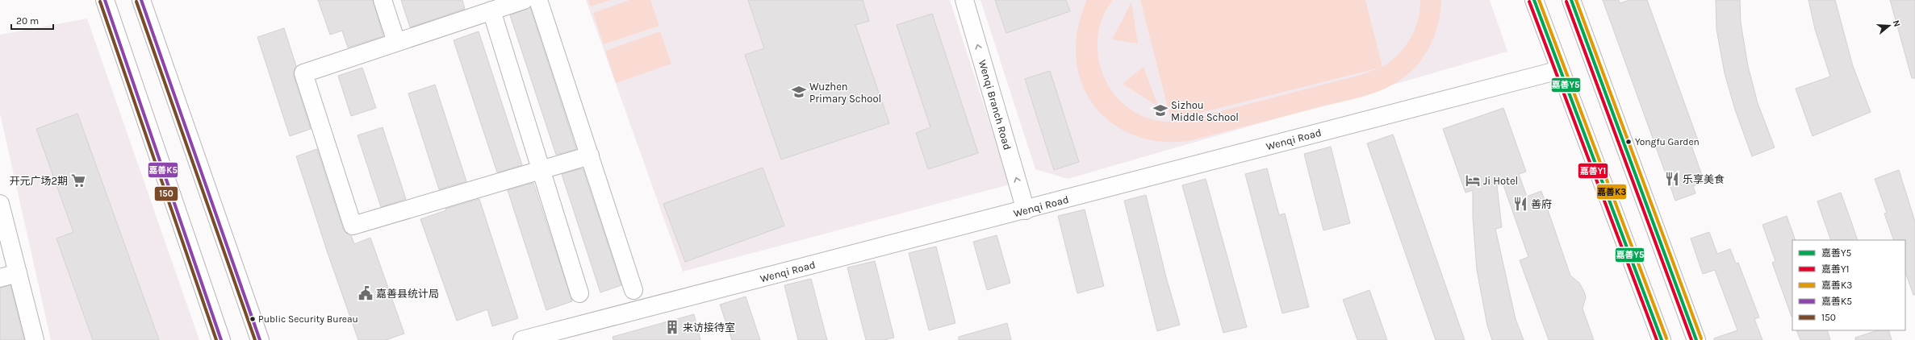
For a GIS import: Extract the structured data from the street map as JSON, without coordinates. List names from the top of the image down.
{
  "streets": {
    "main road": ["Wenqi Branch Road", "Wenqi Road"]
  },
  "crossings": [
    ["Wenqi Branch Road", "Wenqi Road"]
  ],
  "one_way": ["Wenqi Branch Road"],
  "places": {
    "school or university": ["Wuzhen Primary School", "Sizhou Middle School"],
    "other": ["Yongfu Garden", "Public Security Bureau"],
    "restaurant": ["乐享美食", "善府"],
    "supermarket": ["开元广场2期"],
    "hotel": ["Ji Hotel"],
    "public building": ["嘉善县统计局"],
    "building": ["来访接待室"]
  },
  "lines": [
    "transit line 嘉善Y5",
    "transit line 嘉善K3",
    "transit line 嘉善K5",
    "transit line 嘉善Y1",
    "transit line 150"
  ],
  "legend": [
    "嘉善Y5",
    "嘉善Y1",
    "嘉善K3",
    "嘉善K5",
    "150"
  ],
  "scale_bar": "20 m",
  "north": "right"
}
